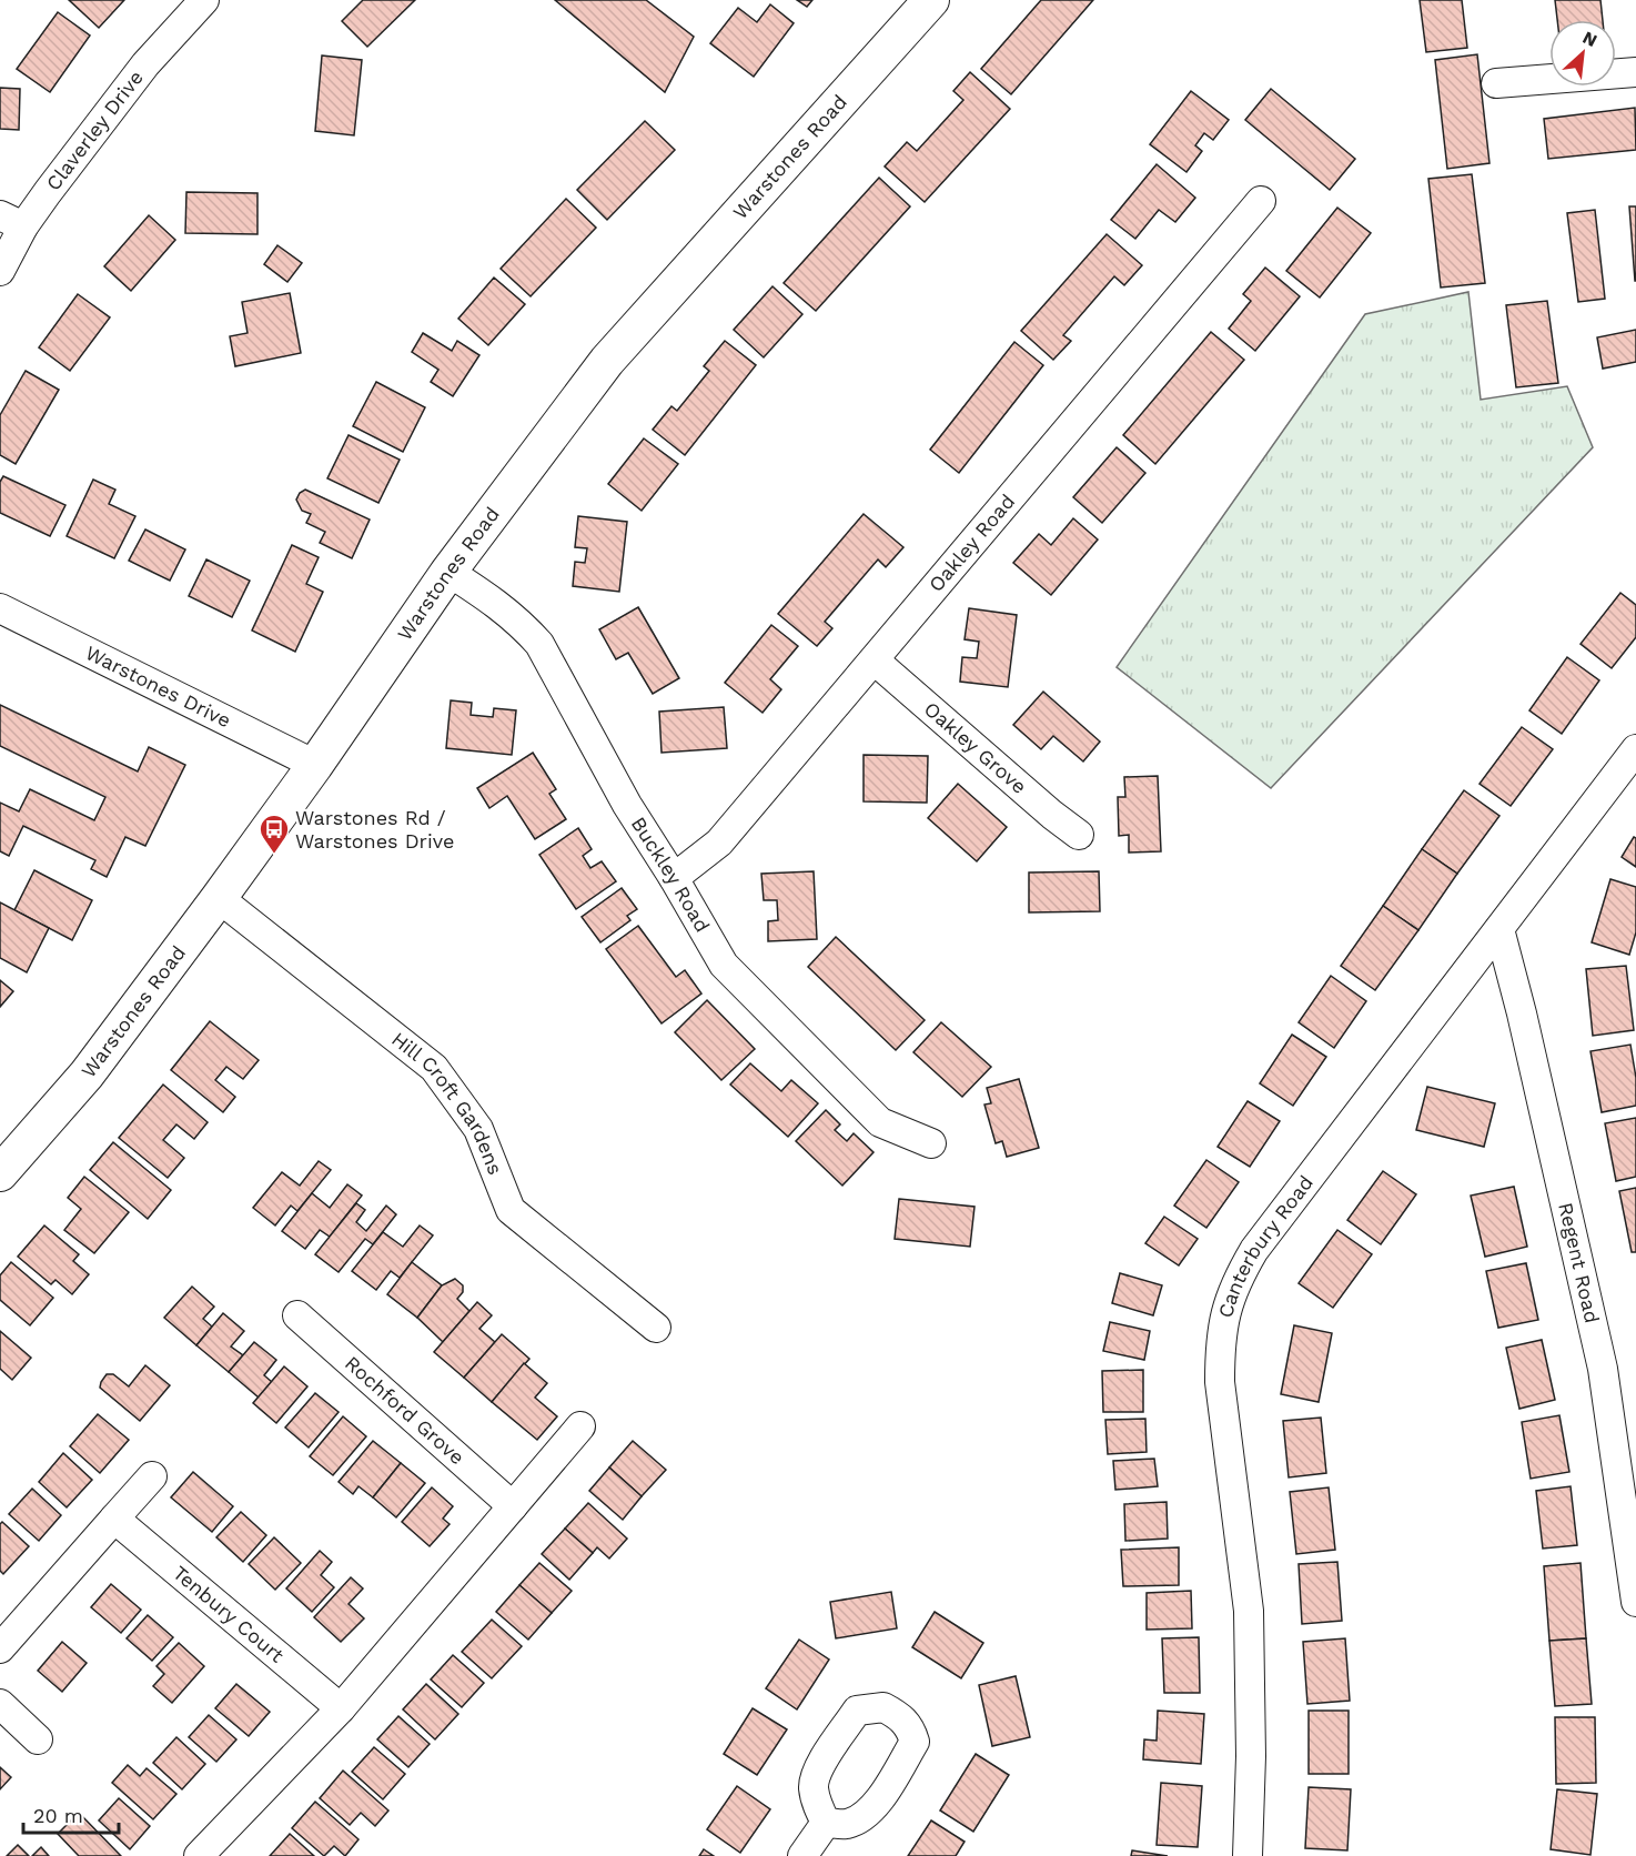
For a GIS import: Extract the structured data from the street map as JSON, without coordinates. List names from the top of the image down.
{
  "streets": {
    "street": [
      "Claverley Drive",
      "Warstones Road",
      "Oakley Road",
      "Warstones Drive",
      "Oakley Grove",
      "Buckley Road",
      "Hill Croft Gardens",
      "Canterbury Road",
      "Regent Road",
      "Rochford Grove",
      "Tenbury Court"
    ]
  },
  "crossings": [
    ["Warstones Road", "Warstones Drive"],
    ["Warstones Road", "Buckley Road"],
    ["Warstones Road", "Hill Croft Gardens"],
    ["Oakley Road", "Oakley Grove"],
    ["Oakley Road", "Buckley Road"],
    ["Canterbury Road", "Regent Road"]
  ],
  "places": {
    "bus stop": ["Warstones Rd / Warstones Drive"]
  },
  "scale_bar": "20 m",
  "north": "top right"
}
